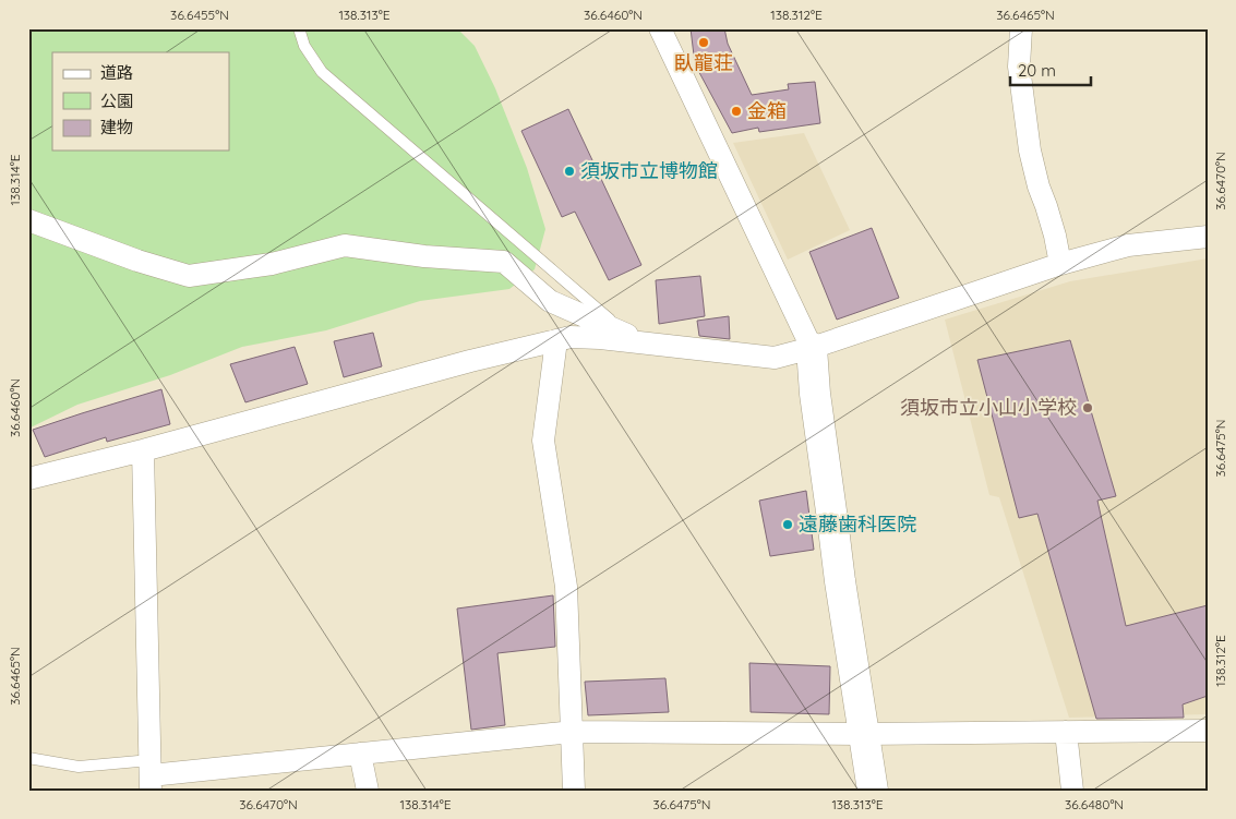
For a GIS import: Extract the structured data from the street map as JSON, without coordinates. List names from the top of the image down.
{
  "places": [
    "臥龍荘",
    "金箱",
    "須坂市立博物館",
    "須坂市立小山小学校",
    "遠藤歯科医院"
  ],
  "legend": ["道路", "公園", "建物"],
  "scale_bar": "20 m",
  "coordinates": [
    "36.6455°N",
    "138.313°E",
    "36.6460°N",
    "138.312°E",
    "36.6465°N",
    "138.314°E",
    "36.6470°N",
    "36.6475°N",
    "36.6480°N"
  ]
}
